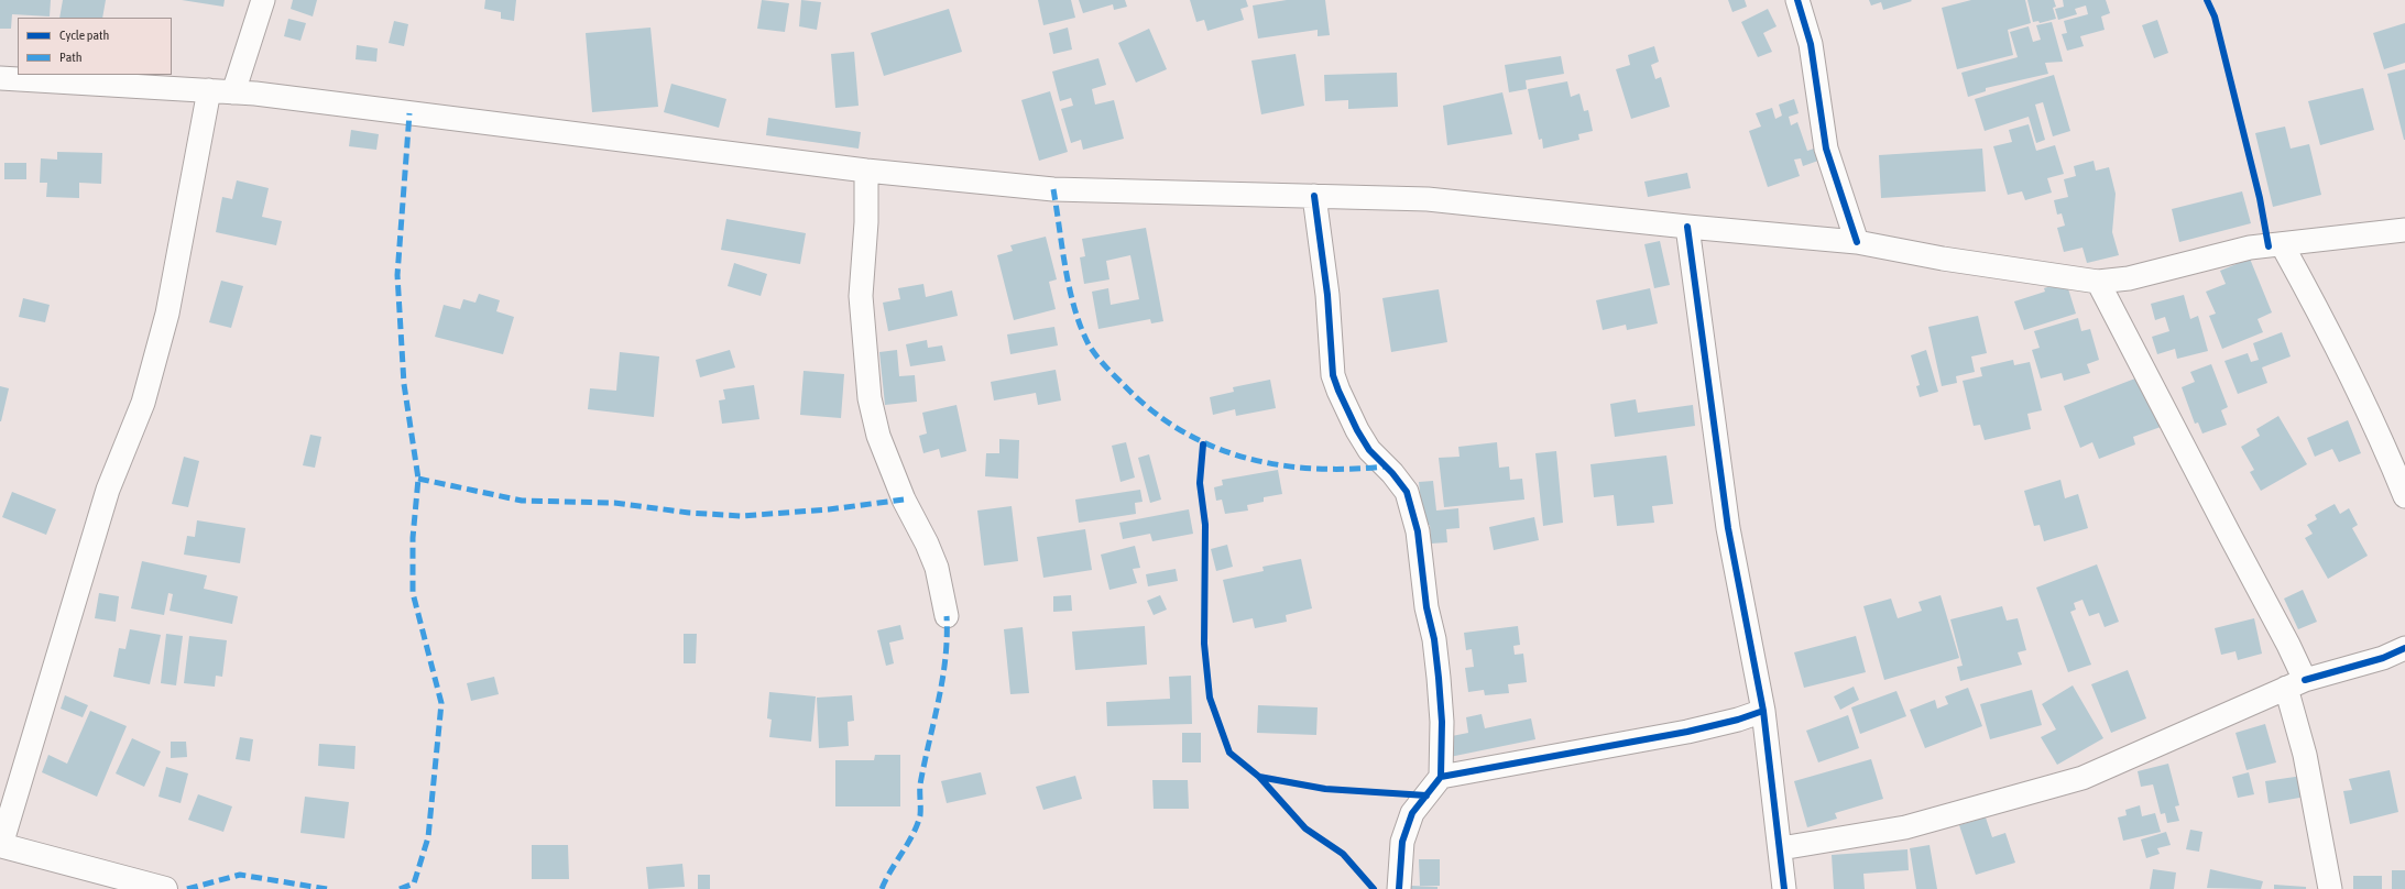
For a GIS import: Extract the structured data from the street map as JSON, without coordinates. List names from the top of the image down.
{
  "legend": ["Cycle path", "Path"]
}
